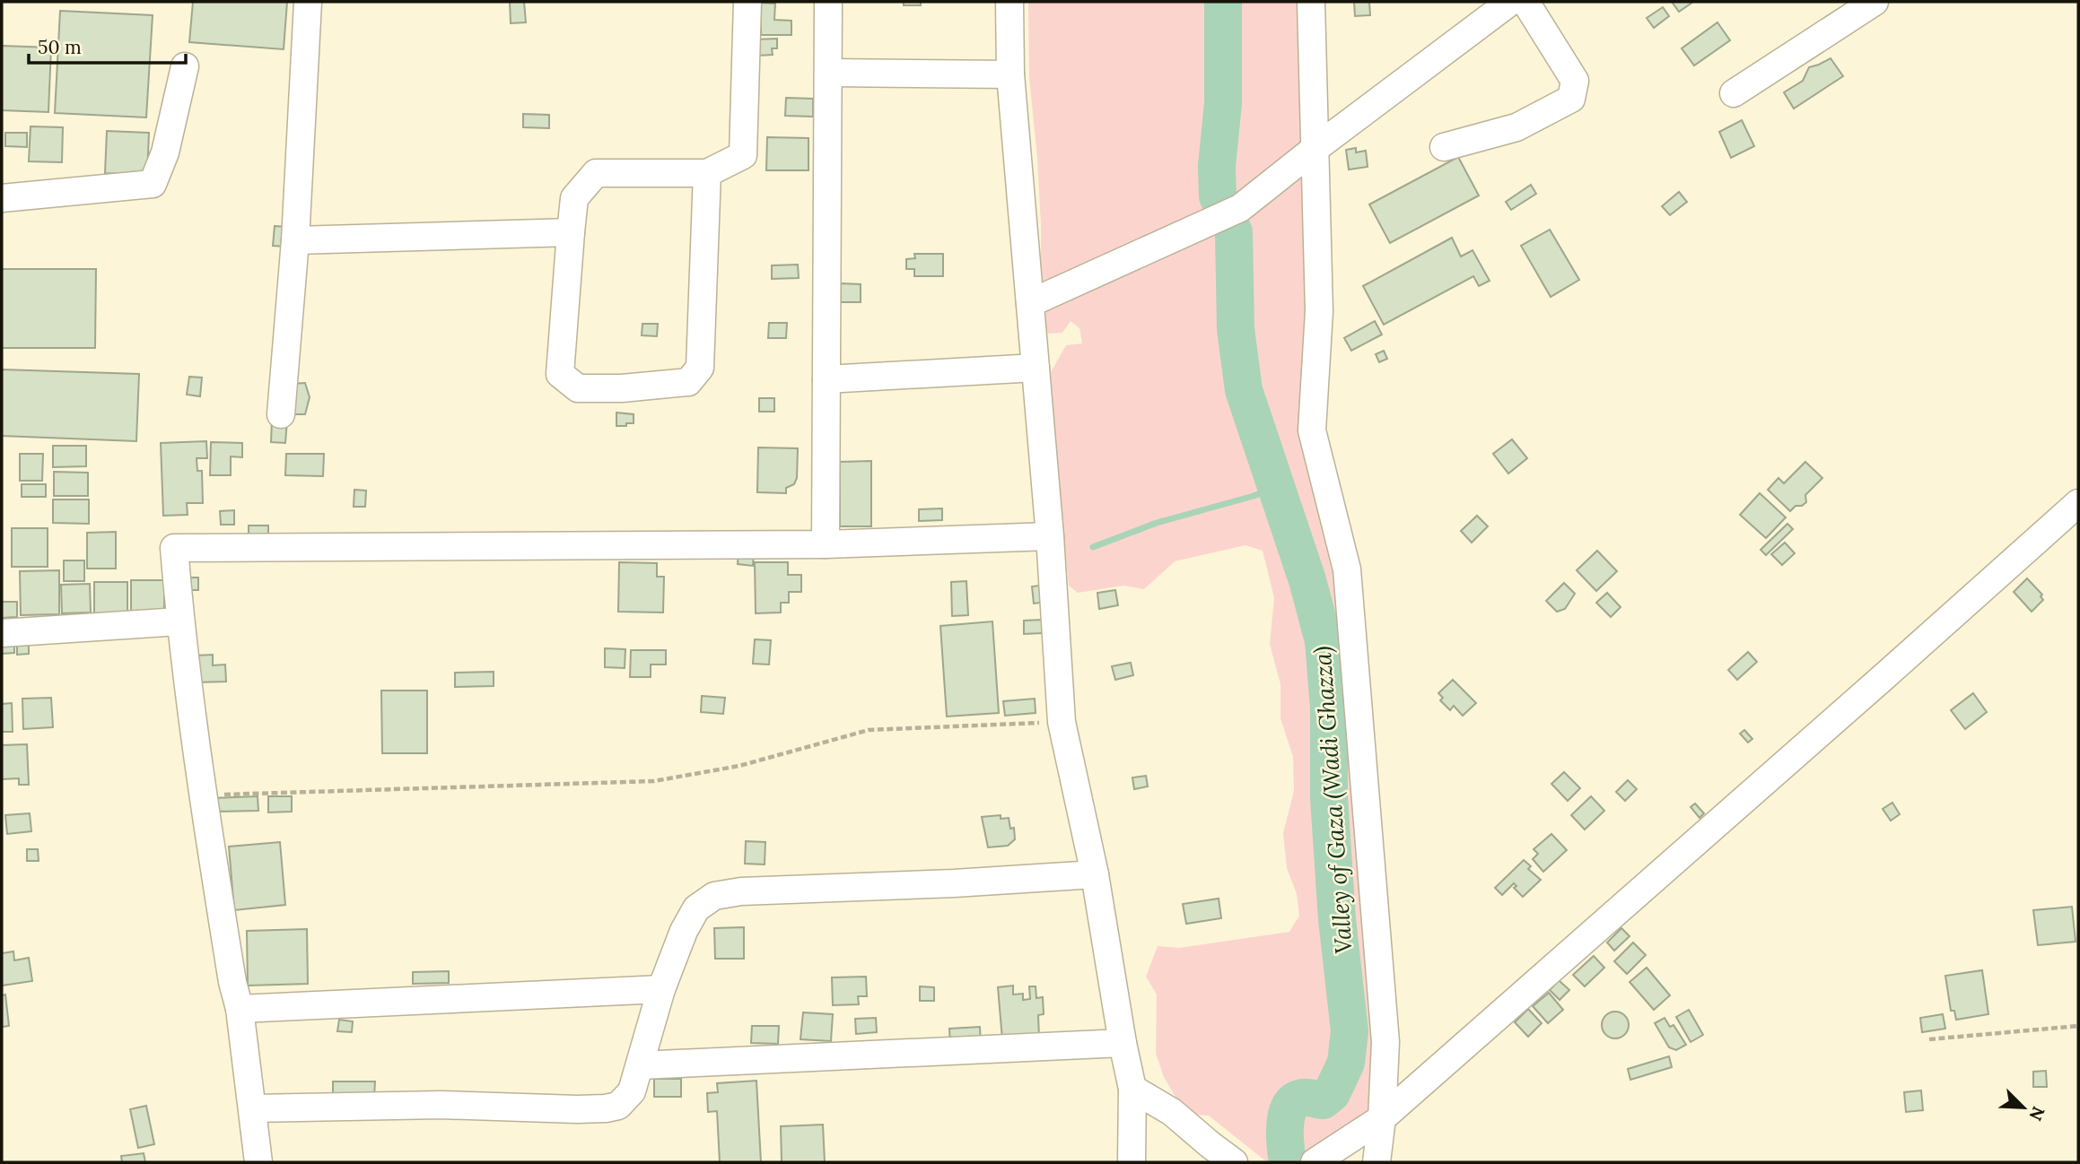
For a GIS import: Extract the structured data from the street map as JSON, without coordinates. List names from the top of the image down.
{
  "water": ["Valley of Gaza (Wadi Ghazza)"],
  "scale_bar": "50 m",
  "north": "bottom right"
}
